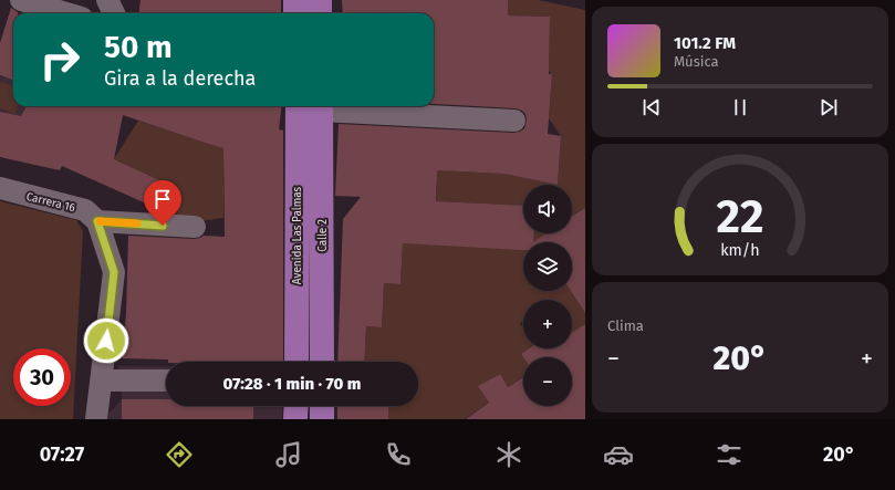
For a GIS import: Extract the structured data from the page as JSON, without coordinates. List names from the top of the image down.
{
  "streets": {
    "main road": ["Avenida Las Palmas", "Calle 2"],
    "street": ["Carrera 16"]
  },
  "page": {
    "turn": ["50 m", "Gira a la derecha"],
    "song": ["101.2 FM", "Música"],
    "map_buttons": ["+", "−"],
    "tile": "Clima",
    "heat": ["−", "20°", "+"],
    "limit": "30",
    "trip": "07:28 · 1 min · 70 m",
    "tabs": ["07:27", "20°"],
    "gauge": ["22", "km/h"]
  }
}
